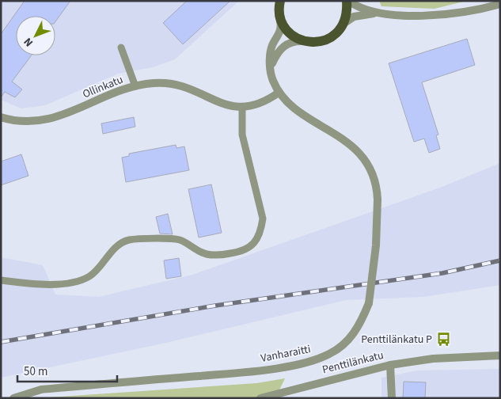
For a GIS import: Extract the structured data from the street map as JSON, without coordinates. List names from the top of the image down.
{
  "streets": {
    "street": ["Ollinkatu", "Vanharaitti", "Penttilänkatu"]
  },
  "crossings": [
    ["Ollinkatu", "Vanharaitti"]
  ],
  "places": {
    "bus stop": ["Penttilänkatu P"]
  },
  "scale_bar": "50 m",
  "north": "bottom left"
}
